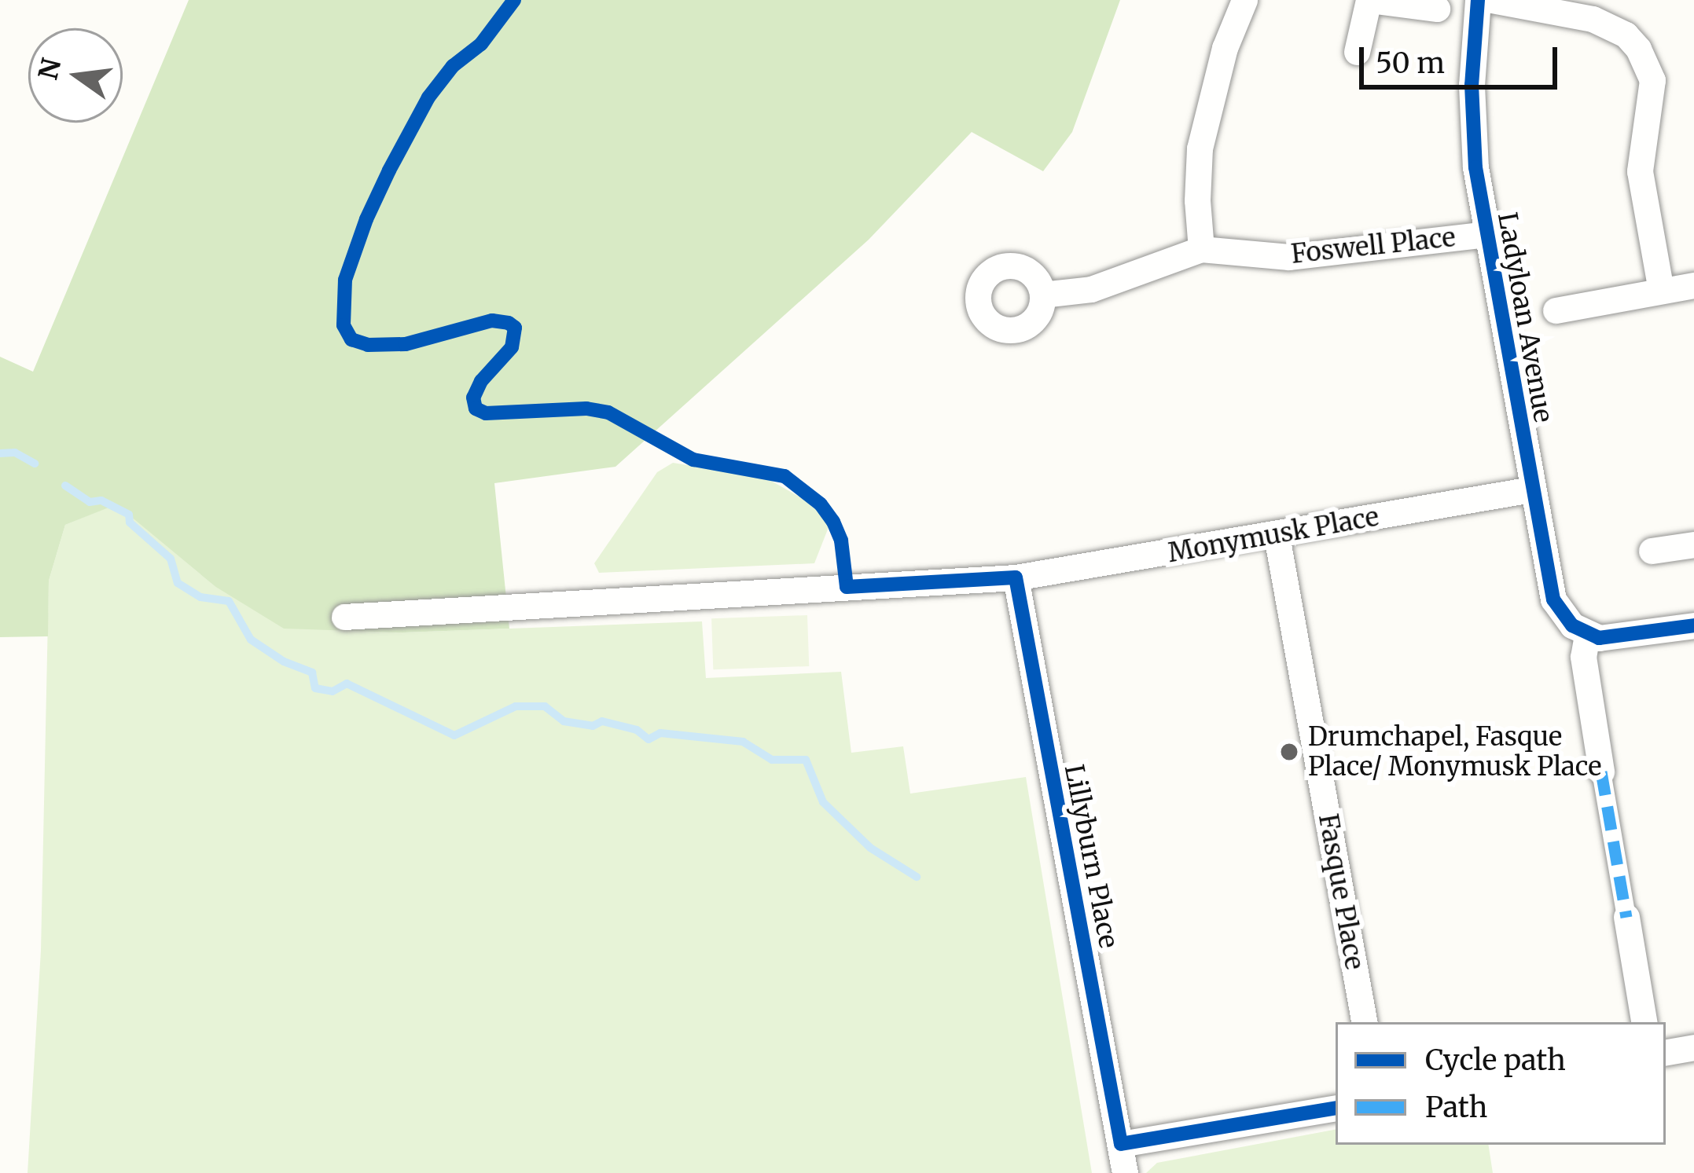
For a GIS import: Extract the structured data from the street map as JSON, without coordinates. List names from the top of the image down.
{
  "streets": {
    "street": [
      "Foswell Place",
      "Ladyloan Avenue",
      "Monymusk Place",
      "Lillyburn Place",
      "Fasque Place"
    ]
  },
  "crossings": [
    ["Foswell Place", "Ladyloan Avenue"],
    ["Ladyloan Avenue", "Monymusk Place"],
    ["Monymusk Place", "Lillyburn Place"],
    ["Monymusk Place", "Fasque Place"]
  ],
  "places": ["Drumchapel, Fasque Place/ Monymusk Place"],
  "legend": ["Cycle path", "Path"],
  "scale_bar": "50 m",
  "north": "left"
}
